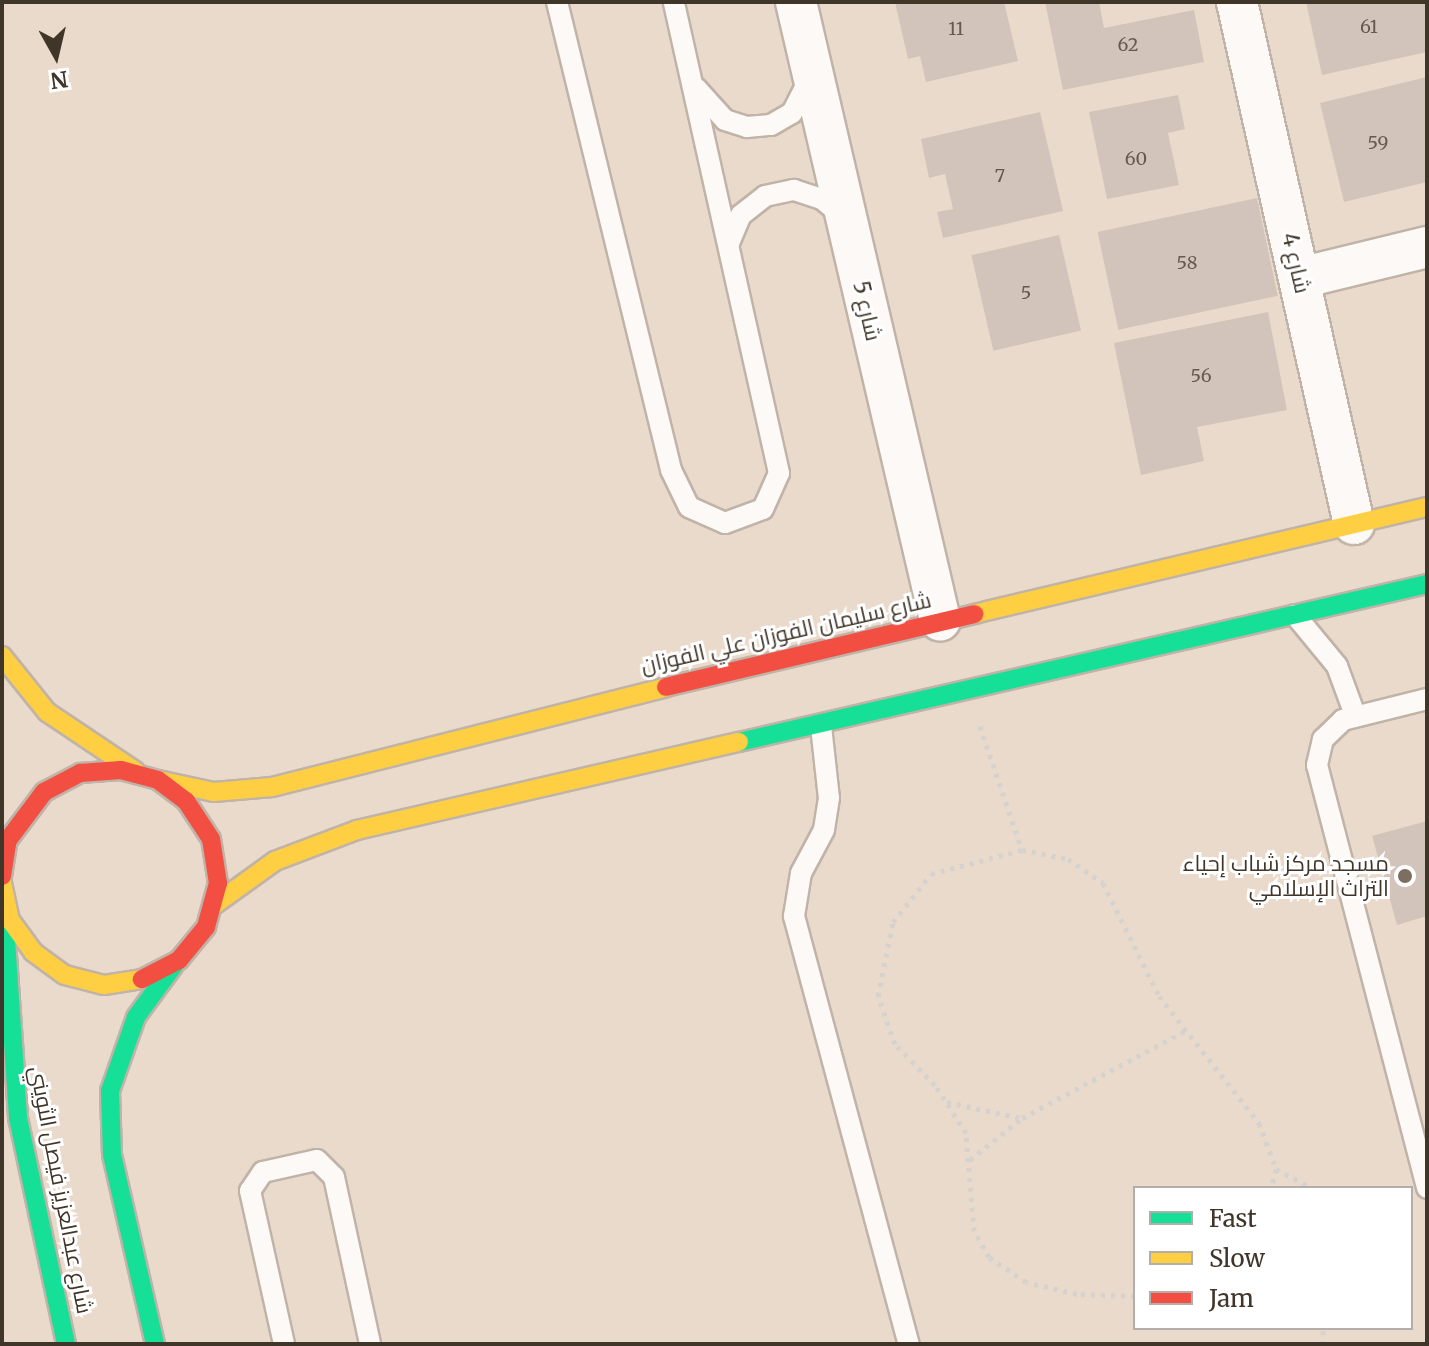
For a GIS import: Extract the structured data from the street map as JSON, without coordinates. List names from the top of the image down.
{
  "streets": {
    "street": [
      "شارع 4",
      "شارع 5",
      "شارع سليمان الفوزان علي الفوزان",
      "شارع عبدالعزيز فيصل الثويني"
    ]
  },
  "crossings": [
    ["شارع 4", "شارع سليمان الفوزان علي الفوزان"],
    ["شارع 5", "شارع سليمان الفوزان علي الفوزان"]
  ],
  "places": ["مسجد مركز شباب إحياء التراث الإسلامي"],
  "house_numbers": [
    "61",
    "11",
    "62",
    "59",
    "60",
    "7",
    "58",
    "5",
    "56"
  ],
  "legend": ["Fast", "Slow", "Jam"],
  "north": "bottom"
}
